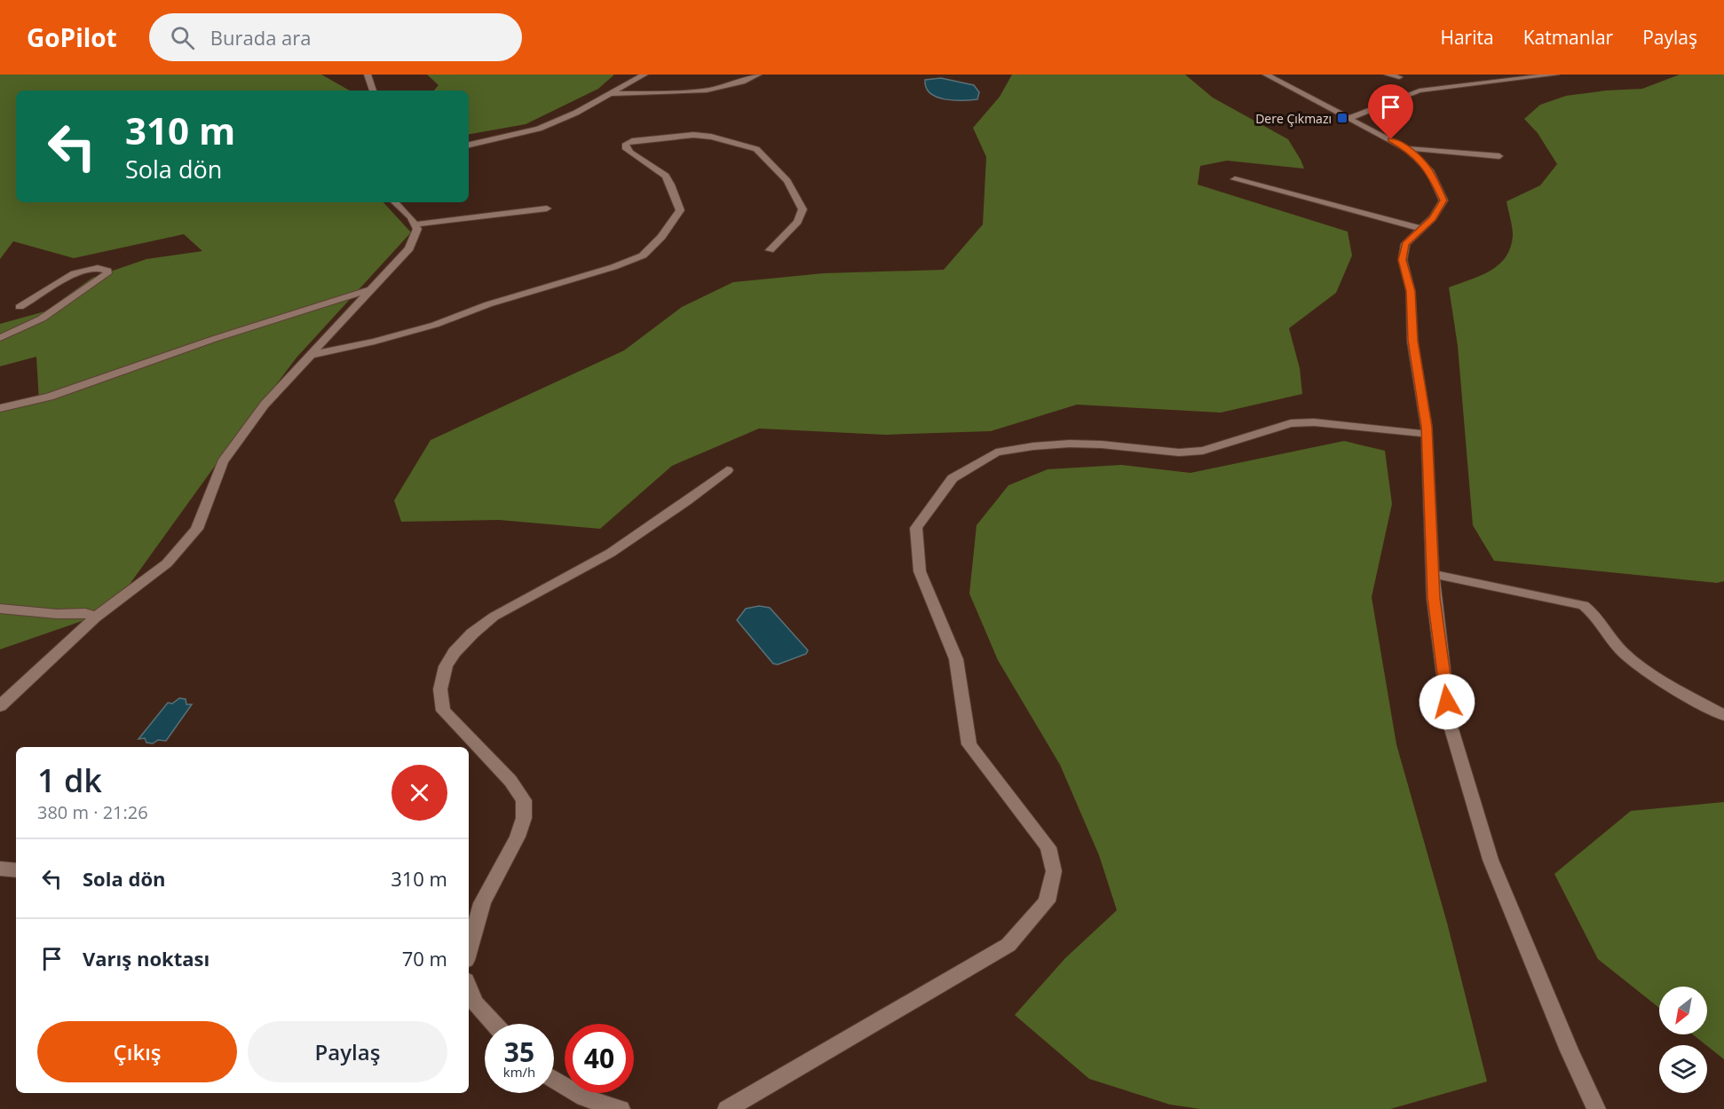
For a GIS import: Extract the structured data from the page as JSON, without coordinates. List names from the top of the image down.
{
  "places": {
    "transit": ["Dere Çıkmazı"]
  },
  "north": "bottom left",
  "page": {
    "header": "GoPilot",
    "search": "Burada ara",
    "nav": ["Harita", "Katmanlar", "Paylaş"],
    "turn": ["310 m", "Sola dön"],
    "heading": ["1 dk", "380 m · 21:26"],
    "list": [
      {
        "name": "Sola dön",
        "value": "310 m"
      },
      {
        "name": "Varış noktası",
        "value": "70 m"
      }
    ],
    "buttons": ["Çıkış", "Paylaş"],
    "speed": "35 km/h",
    "limit": "40"
  }
}
